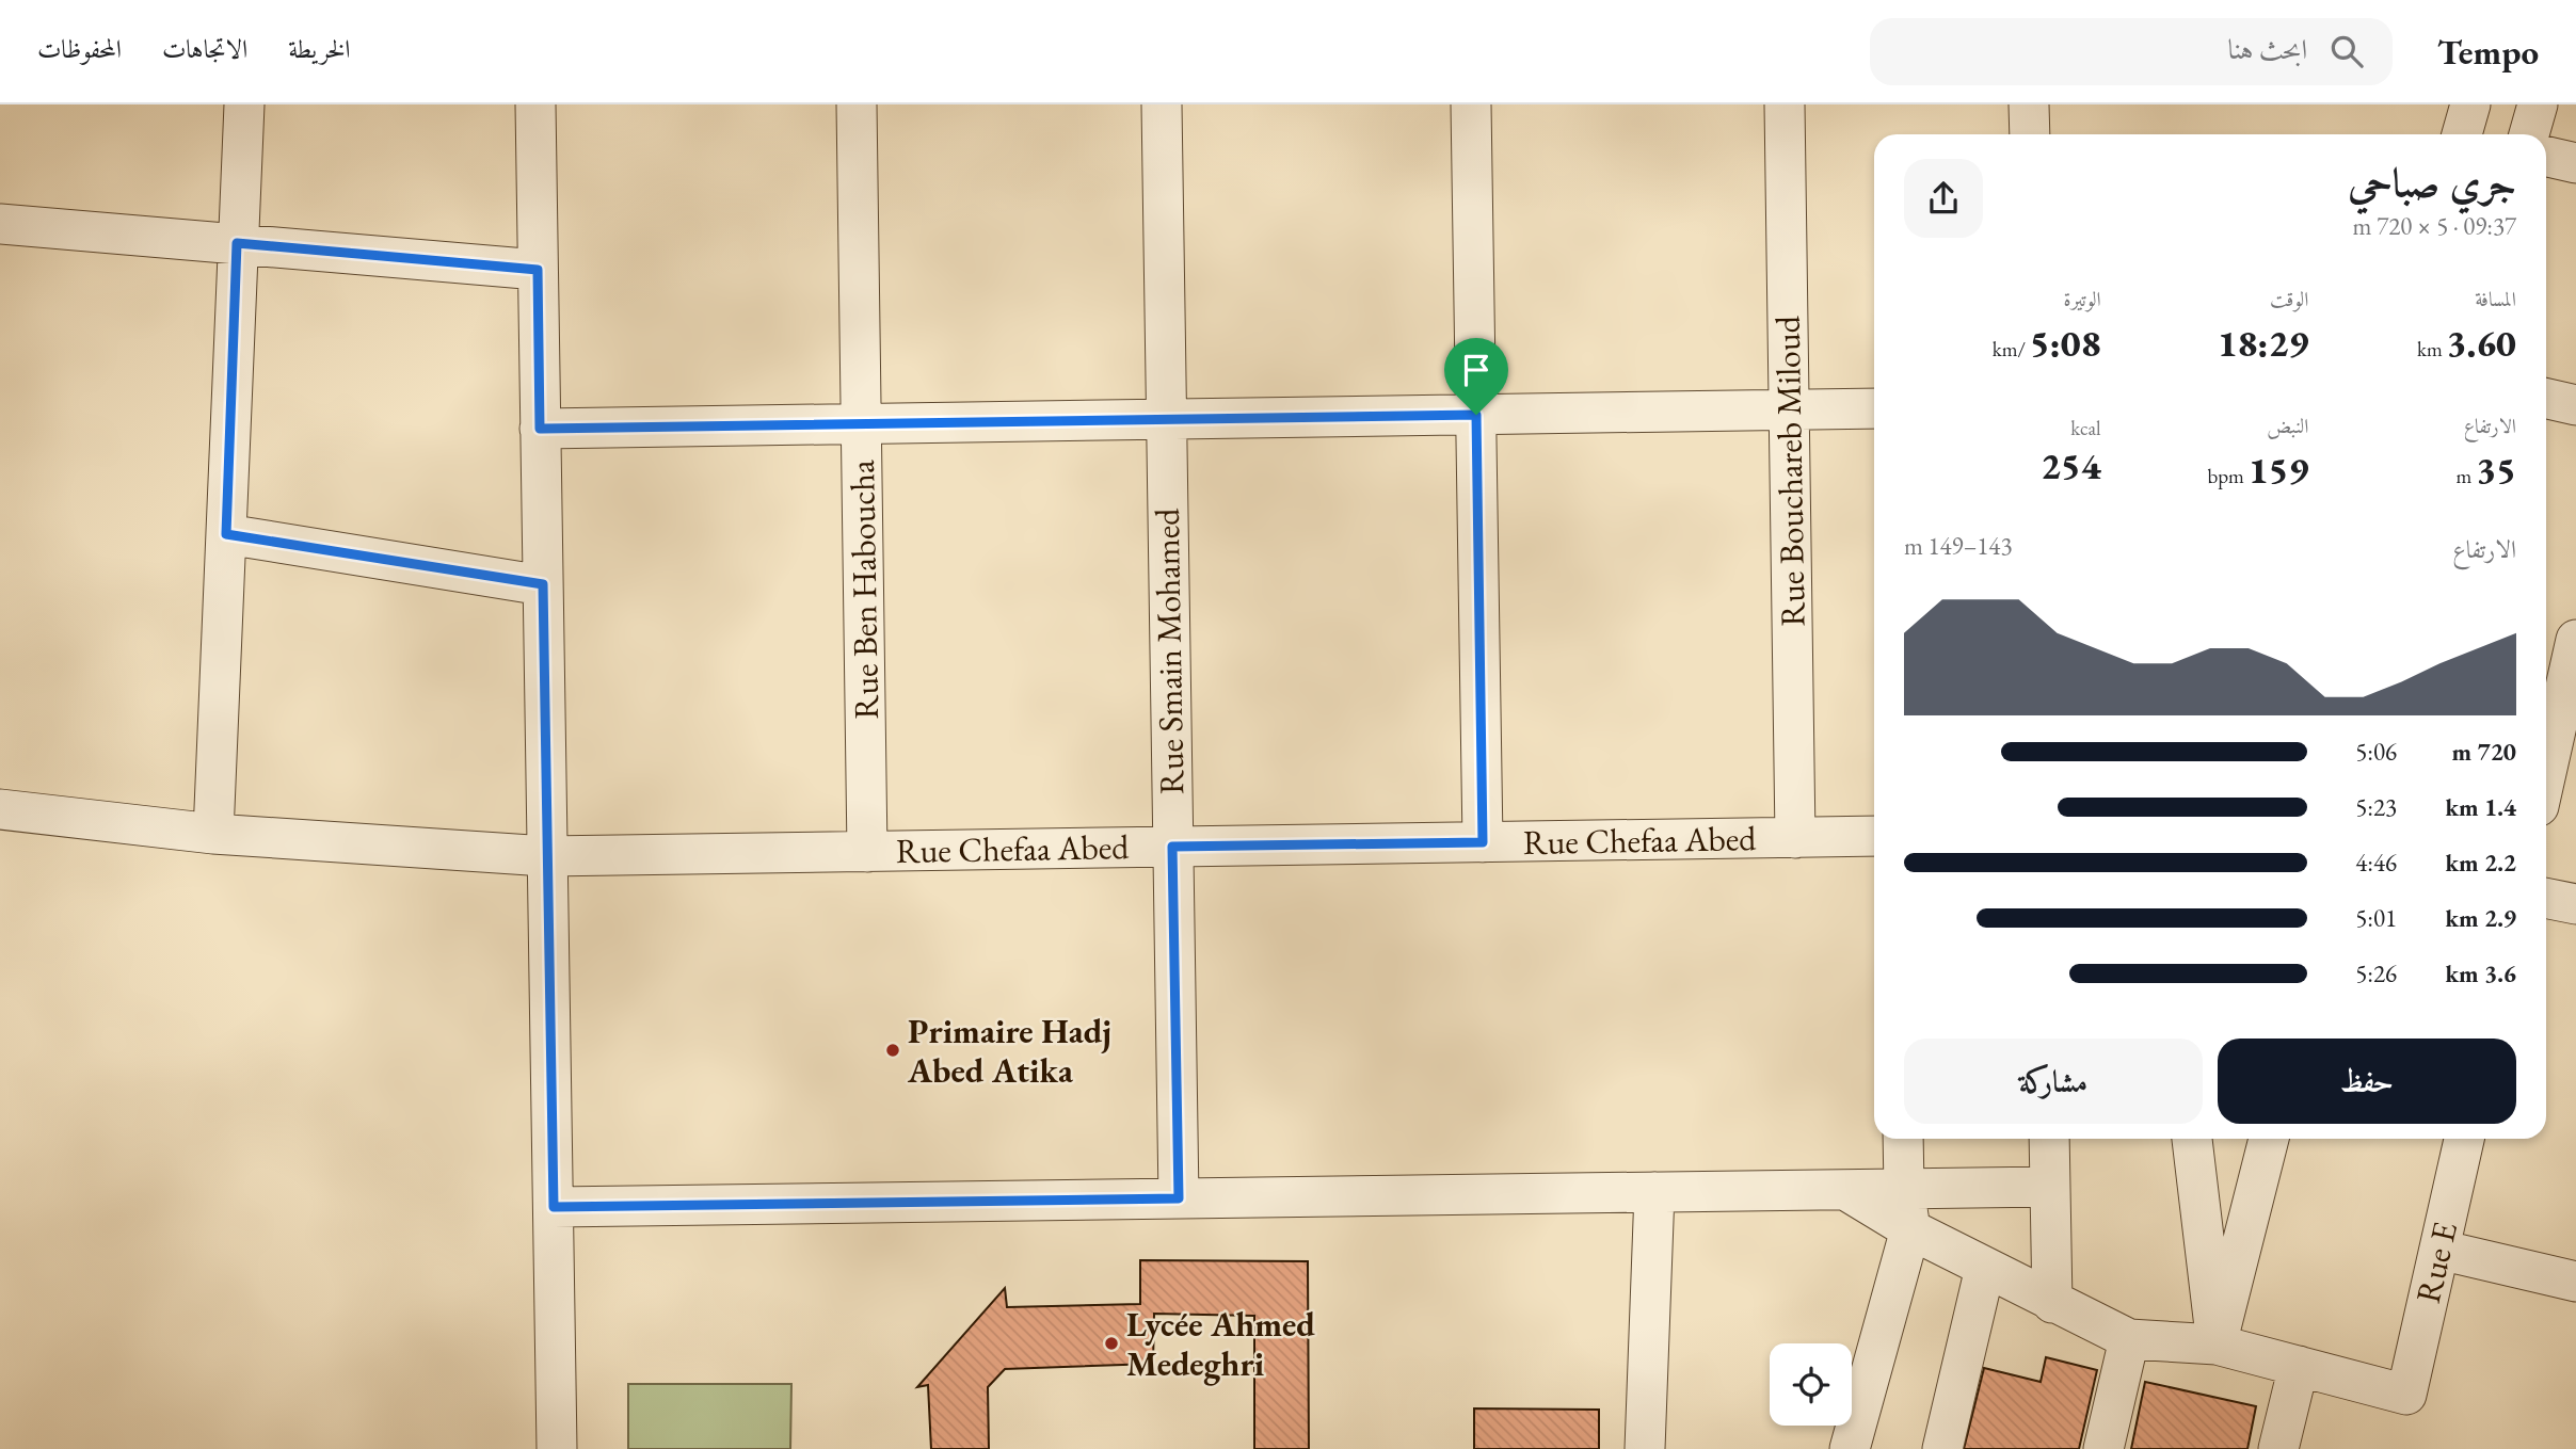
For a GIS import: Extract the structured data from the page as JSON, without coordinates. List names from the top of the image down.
{
  "streets": {
    "street": [
      "Rue Bouchareb Miloud",
      "Rue Ben Haboucha",
      "Rue Smain Mohamed",
      "Rue Chefaa Abed",
      "Rue E"
    ]
  },
  "crossings": [
    ["Rue Bouchareb Miloud", "Rue Chefaa Abed"],
    ["Rue Ben Haboucha", "Rue Chefaa Abed"],
    ["Rue Smain Mohamed", "Rue Chefaa Abed"]
  ],
  "places": ["Primaire Hadj Abed Atika", "Lycée Ahmed Medeghri"],
  "page": {
    "header": "Tempo",
    "search": "ابحث هنا",
    "nav": ["الخريطة", "الاتجاهات", "المحفوظات"],
    "heading": ["جري صباحي", "09:37 · 5 × 720 m"],
    "stats": [
      ["المسافة", "3.60 km"],
      ["الوقت", "18:29"],
      ["الوتيرة", "5:08 /km"],
      ["الارتفاع", "35 m"],
      ["النبض", "159 bpm"],
      ["kcal", "254"]
    ],
    "chart": ["الارتفاع", "143–149 m"],
    "list": [
      {
        "name": "720 m",
        "note": "5:06"
      },
      {
        "name": "1.4 km",
        "note": "5:23"
      },
      {
        "name": "2.2 km",
        "note": "4:46"
      },
      {
        "name": "2.9 km",
        "note": "5:01"
      },
      {
        "name": "3.6 km",
        "note": "5:26"
      }
    ],
    "buttons": ["حفظ", "مشاركة"]
  }
}
